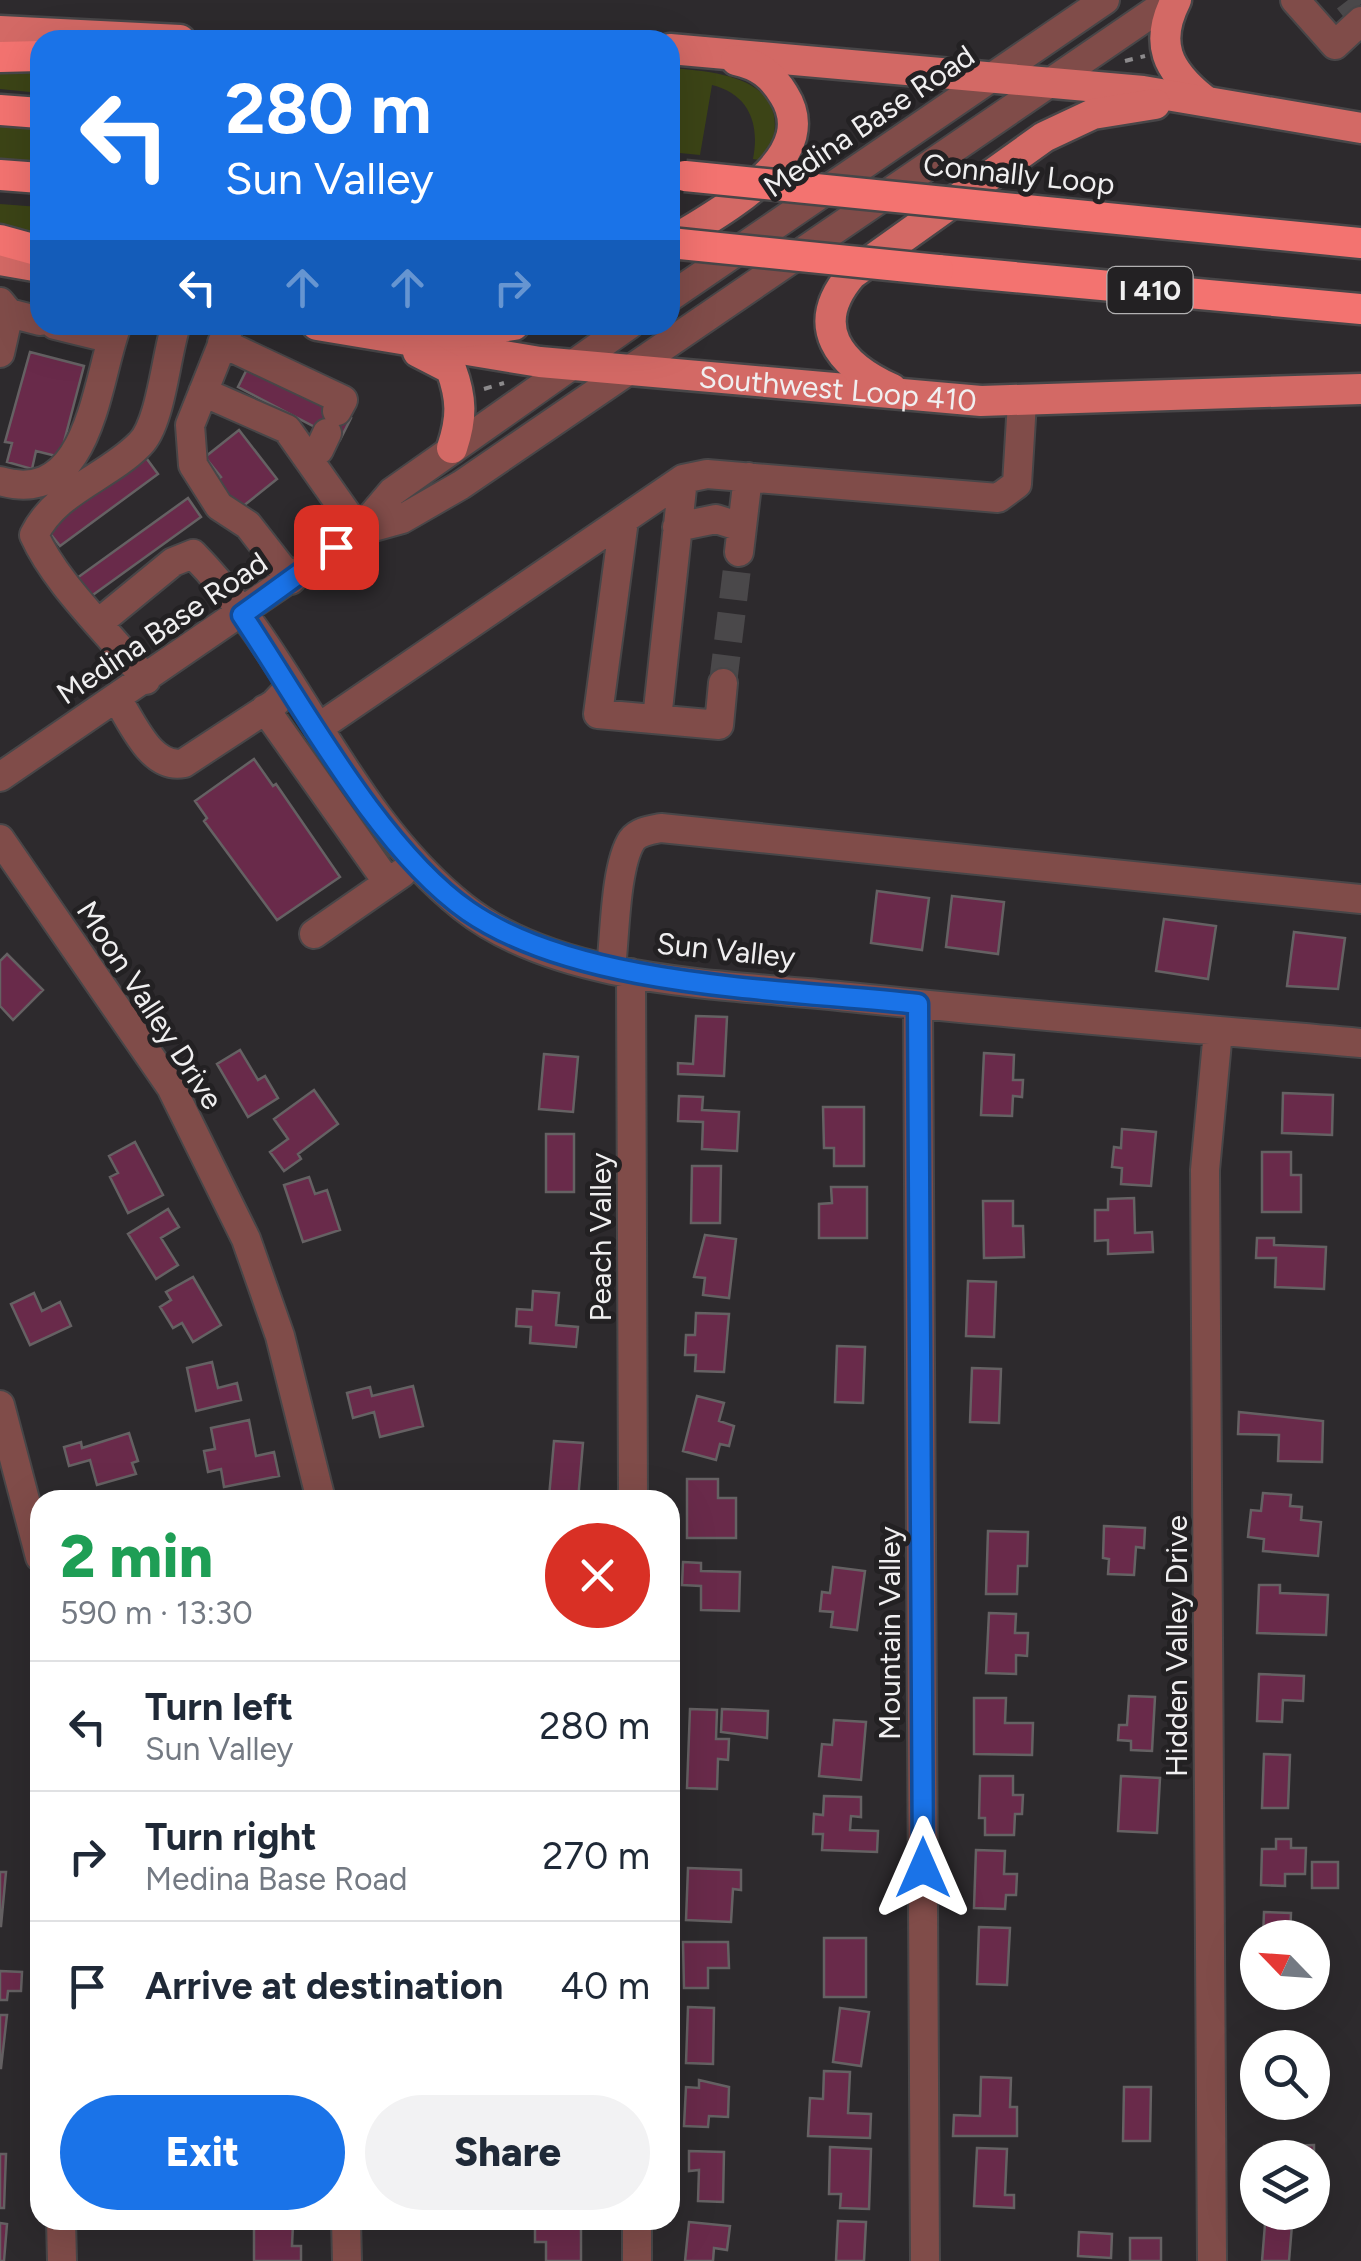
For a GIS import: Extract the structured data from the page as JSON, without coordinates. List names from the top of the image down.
{
  "streets": {
    "highway": ["Connally Loop", "I 410"],
    "main road": ["Southwest Loop 410"],
    "street": [
      "Medina Base Road",
      "Sun Valley",
      "Moon Valley Drive",
      "Peach Valley",
      "Mountain Valley",
      "Hidden Valley Drive"
    ]
  },
  "crossings": [
    ["Medina Base Road", "Southwest Loop 410"],
    ["Medina Base Road", "Sun Valley"],
    ["Sun Valley", "Peach Valley"],
    ["Sun Valley", "Mountain Valley"],
    ["Sun Valley", "Hidden Valley Drive"]
  ],
  "north": "top left",
  "page": {
    "turn": ["280 m", "Sun Valley"],
    "heading": ["2 min", "590 m · 13:30"],
    "list": [
      {
        "name": "Turn left",
        "note": "Sun Valley",
        "value": "280 m"
      },
      {
        "name": "Turn right",
        "note": "Medina Base Road",
        "value": "270 m"
      },
      {
        "name": "Arrive at destination",
        "value": "40 m"
      }
    ],
    "buttons": ["Exit", "Share"]
  }
}
